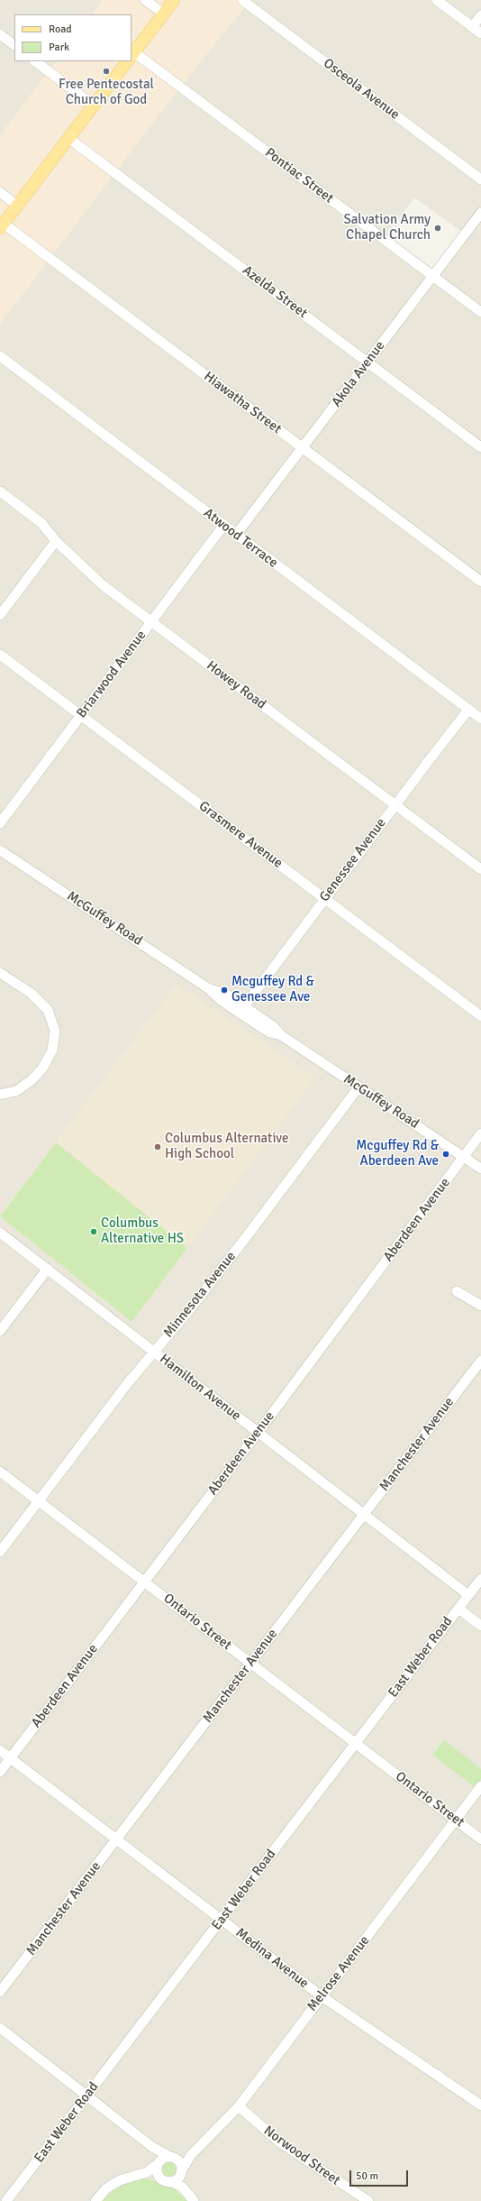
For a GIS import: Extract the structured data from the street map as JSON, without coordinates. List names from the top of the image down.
{
  "streets": {
    "street": [
      "Osceola Avenue",
      "Pontiac Street",
      "Azelda Street",
      "Akola Avenue",
      "Hiawatha Street",
      "Atwood Terrace",
      "Briarwood Avenue",
      "Howey Road",
      "Grasmere Avenue",
      "Genessee Avenue",
      "McGuffey Road",
      "Aberdeen Avenue",
      "Minnesota Avenue",
      "Hamilton Avenue",
      "Manchester Avenue",
      "Ontario Street",
      "East Weber Road",
      "Medina Avenue",
      "Melrose Avenue",
      "Norwood Street"
    ]
  },
  "crossings": [
    ["Pontiac Street", "Akola Avenue"],
    ["Azelda Street", "Akola Avenue"],
    ["Akola Avenue", "Hiawatha Street"],
    ["Akola Avenue", "Atwood Terrace"],
    ["Atwood Terrace", "Briarwood Avenue"],
    ["Atwood Terrace", "Genessee Avenue"],
    ["Briarwood Avenue", "Howey Road"],
    ["Briarwood Avenue", "Grasmere Avenue"],
    ["Howey Road", "Genessee Avenue"],
    ["Grasmere Avenue", "Genessee Avenue"],
    ["Genessee Avenue", "McGuffey Road"],
    ["McGuffey Road", "Aberdeen Avenue"],
    ["McGuffey Road", "Minnesota Avenue"],
    ["Aberdeen Avenue", "Hamilton Avenue"],
    ["Aberdeen Avenue", "Ontario Street"],
    ["Aberdeen Avenue", "Medina Avenue"],
    ["Minnesota Avenue", "Hamilton Avenue"],
    ["Minnesota Avenue", "Ontario Street"],
    ["Hamilton Avenue", "Manchester Avenue"],
    ["Hamilton Avenue", "East Weber Road"],
    ["Manchester Avenue", "Ontario Street"],
    ["Manchester Avenue", "Medina Avenue"],
    ["Ontario Street", "East Weber Road"],
    ["Ontario Street", "Melrose Avenue"],
    ["East Weber Road", "Medina Avenue"],
    ["Medina Avenue", "Melrose Avenue"],
    ["Melrose Avenue", "Norwood Street"]
  ],
  "places": [
    "Free Pentecostal Church of God",
    "Salvation Army Chapel Church",
    "Mcguffey Rd & Genessee Ave",
    "Columbus Alternative High School",
    "Mcguffey Rd & Aberdeen Ave",
    "Columbus Alternative HS"
  ],
  "legend": ["Road", "Park"],
  "scale_bar": "50 m"
}
